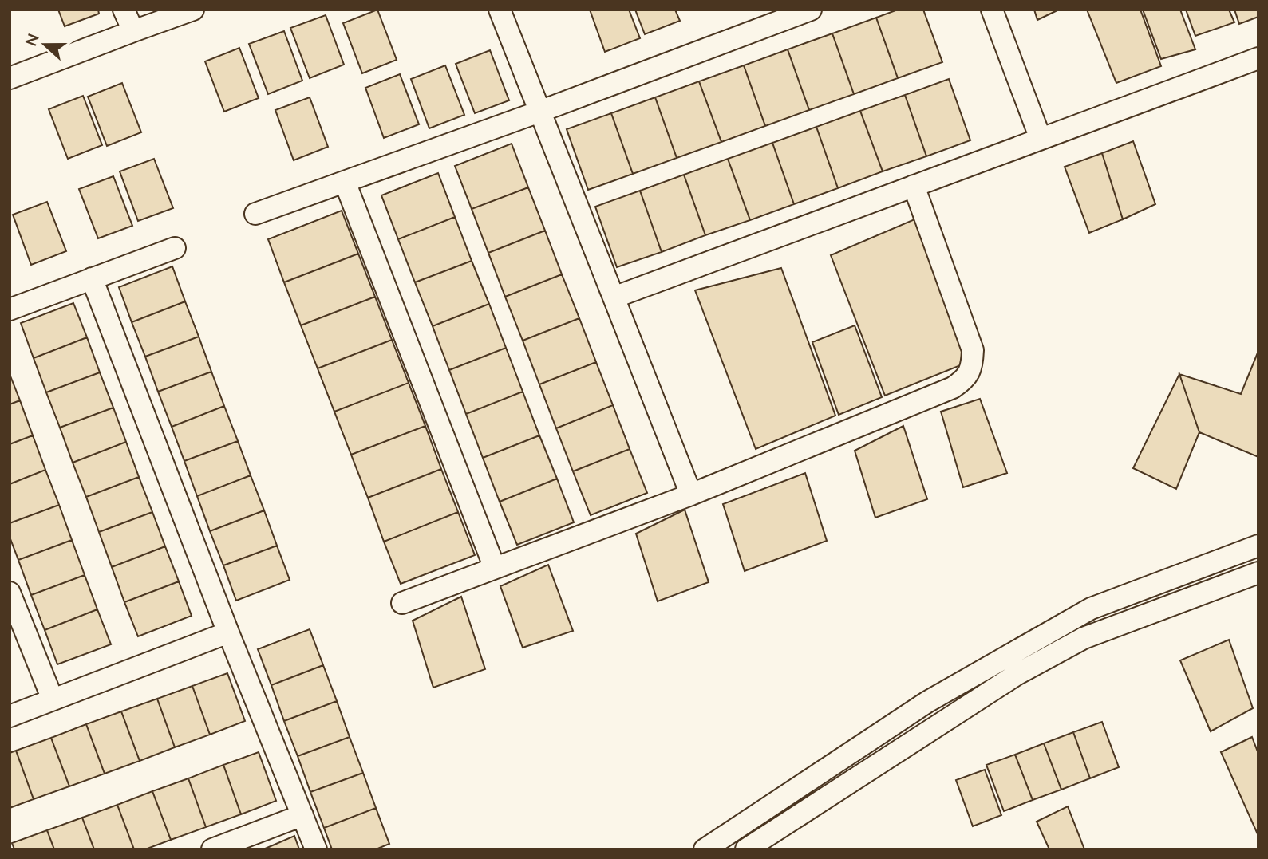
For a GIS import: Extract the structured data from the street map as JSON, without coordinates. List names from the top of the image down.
{
  "north": "left"
}
